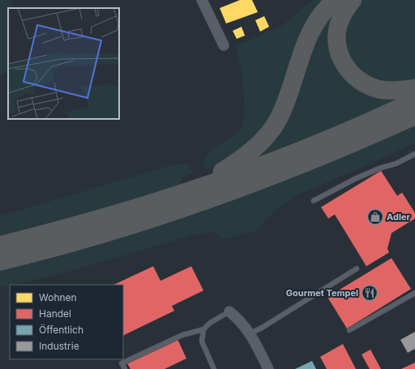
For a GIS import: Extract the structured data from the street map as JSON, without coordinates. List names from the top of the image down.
{
  "places": {
    "shop": ["Adler"],
    "restaurant": ["Gourmet Tempel"]
  },
  "legend": [
    "Wohnen",
    "Handel",
    "Öffentlich",
    "Industrie"
  ]
}
